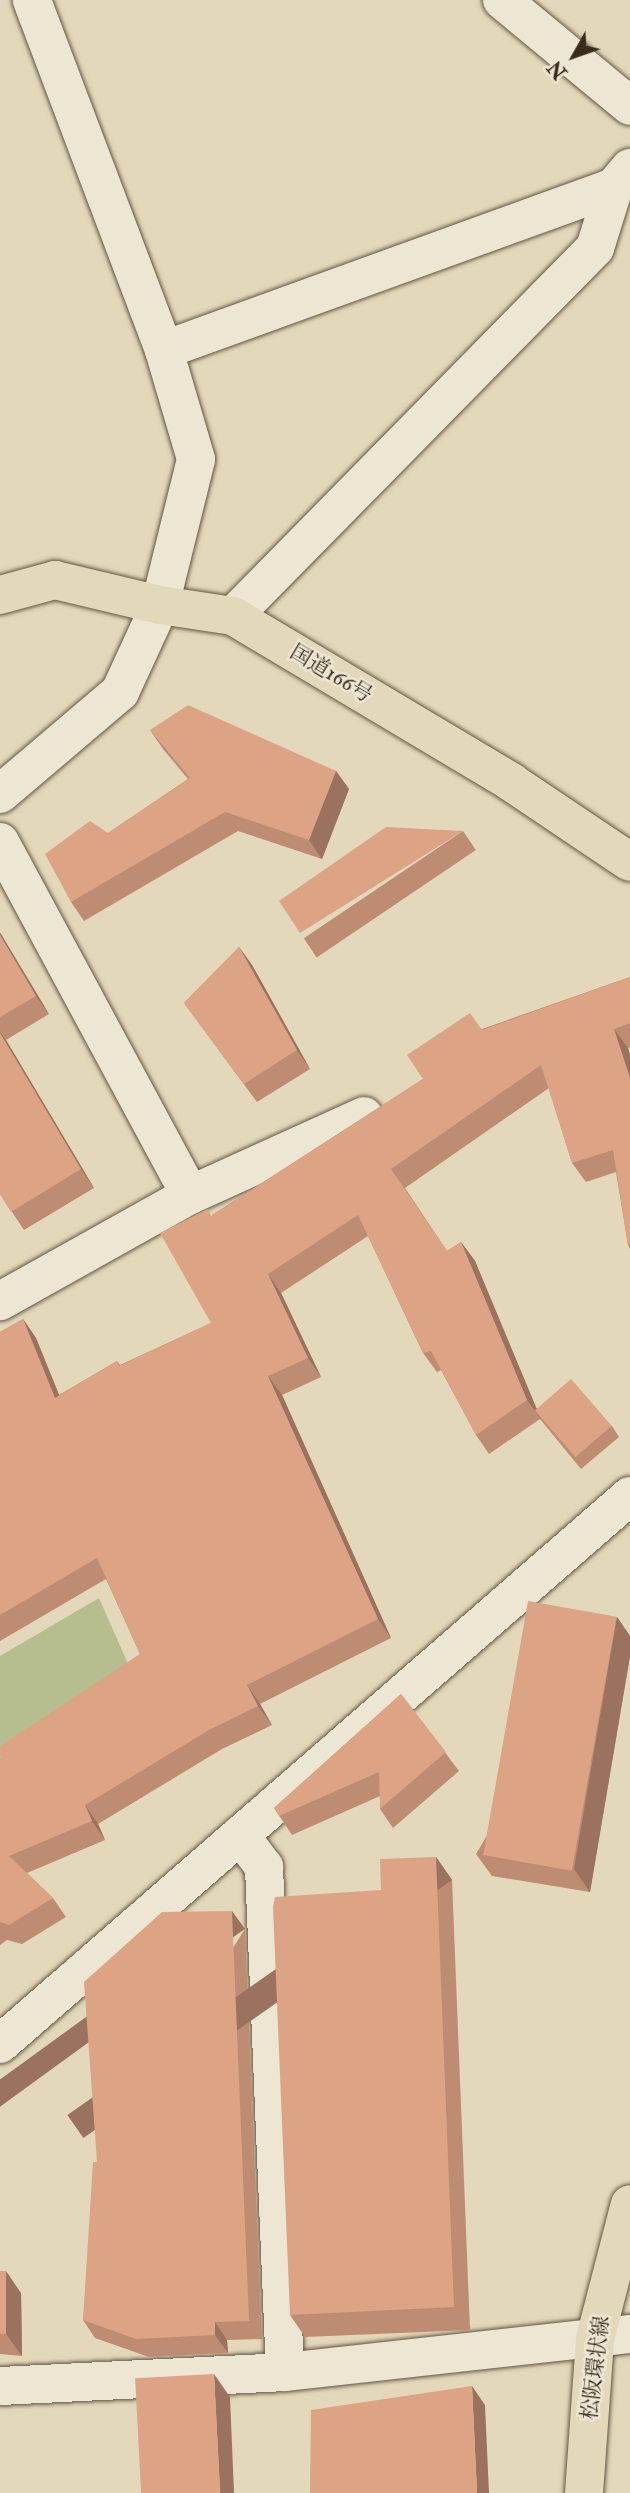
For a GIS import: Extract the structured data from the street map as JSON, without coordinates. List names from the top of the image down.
{
  "streets": {
    "main road": ["国道166号", "松阪環状線"]
  },
  "north": "bottom left"
}
